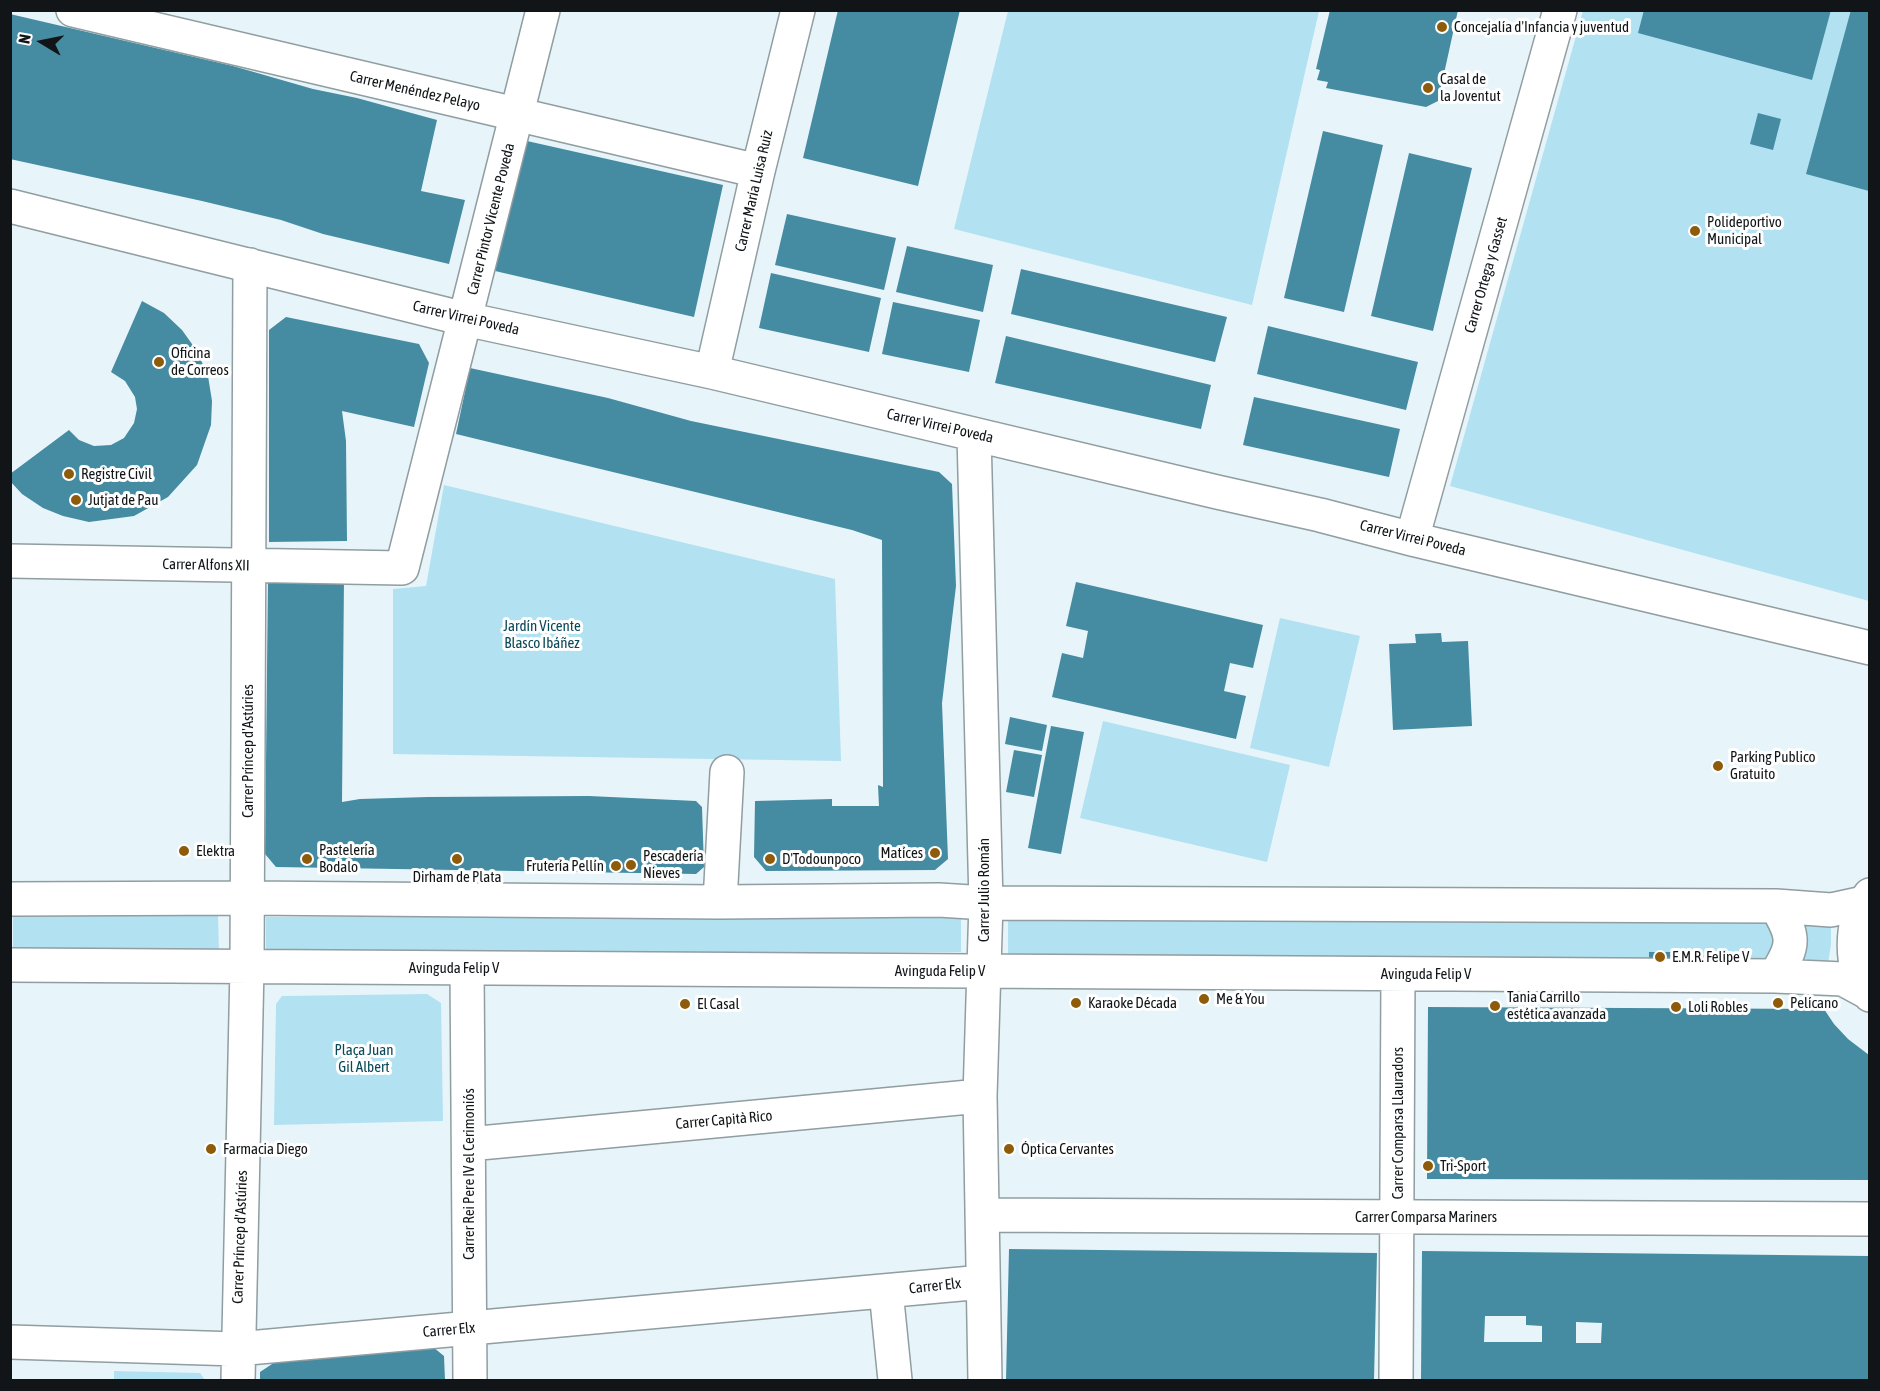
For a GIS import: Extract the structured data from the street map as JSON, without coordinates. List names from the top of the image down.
{
  "streets": {
    "street": [
      "Carrer Menéndez Pelayo",
      "Carrer María Luisa Ruiz",
      "Carrer Pintor Vicente Poveda",
      "Carrer Ortega y Gasset",
      "Carrer Virrei Poveda",
      "Carrer Alfons XII",
      "Carrer Príncep d'Astúries",
      "Carrer Julio Román",
      "Avinguda Felip V",
      "Carrer Capità Rico",
      "Carrer Comparsa Llauradors",
      "Carrer Rei Pere IV el Cerimoniós",
      "Carrer Comparsa Mariners",
      "Carrer Elx"
    ]
  },
  "crossings": [
    ["Carrer Menéndez Pelayo", "Carrer María Luisa Ruiz"],
    ["Carrer Menéndez Pelayo", "Carrer Pintor Vicente Poveda"],
    ["Carrer María Luisa Ruiz", "Carrer Virrei Poveda"],
    ["Carrer Pintor Vicente Poveda", "Carrer Virrei Poveda"],
    ["Carrer Pintor Vicente Poveda", "Carrer Alfons XII"],
    ["Carrer Ortega y Gasset", "Carrer Virrei Poveda"],
    ["Carrer Virrei Poveda", "Carrer Príncep d'Astúries"],
    ["Carrer Virrei Poveda", "Carrer Julio Román"],
    ["Carrer Alfons XII", "Carrer Príncep d'Astúries"],
    ["Carrer Príncep d'Astúries", "Avinguda Felip V"],
    ["Carrer Príncep d'Astúries", "Carrer Elx"],
    ["Carrer Julio Román", "Avinguda Felip V"],
    ["Carrer Julio Román", "Carrer Capità Rico"],
    ["Carrer Julio Román", "Carrer Comparsa Mariners"],
    ["Carrer Julio Román", "Carrer Elx"],
    ["Avinguda Felip V", "Carrer Comparsa Llauradors"],
    ["Avinguda Felip V", "Carrer Rei Pere IV el Cerimoniós"],
    ["Carrer Capità Rico", "Carrer Rei Pere IV el Cerimoniós"],
    ["Carrer Comparsa Llauradors", "Carrer Comparsa Mariners"],
    ["Carrer Rei Pere IV el Cerimoniós", "Carrer Elx"]
  ],
  "parks": ["Jardín Vicente Blasco Ibáñez", "Plaça Juan Gil Albert"],
  "places": [
    "Concejalía d'Infancia y juventud",
    "Casal de la Joventut",
    "Polideportivo Municipal",
    "Oficina de Correos",
    "Registre Civil",
    "Jutjat de Pau",
    "Parking Publico Gratuito",
    "Elektra",
    "Matíces",
    "Pastelería Bodalo",
    "Dirham de Plata",
    "D'Todounpoco",
    "Pescadería Nieves",
    "Frutería Pellín",
    "E.M.R. Felipe V",
    "Me & You",
    "Karaoke Década",
    "Pelícano",
    "El Casal",
    "Tania Carrillo estética avanzada",
    "Loli Robles",
    "Farmacia Diego",
    "Óptica Cervantes",
    "Tri-Sport"
  ],
  "north": "left"
}
